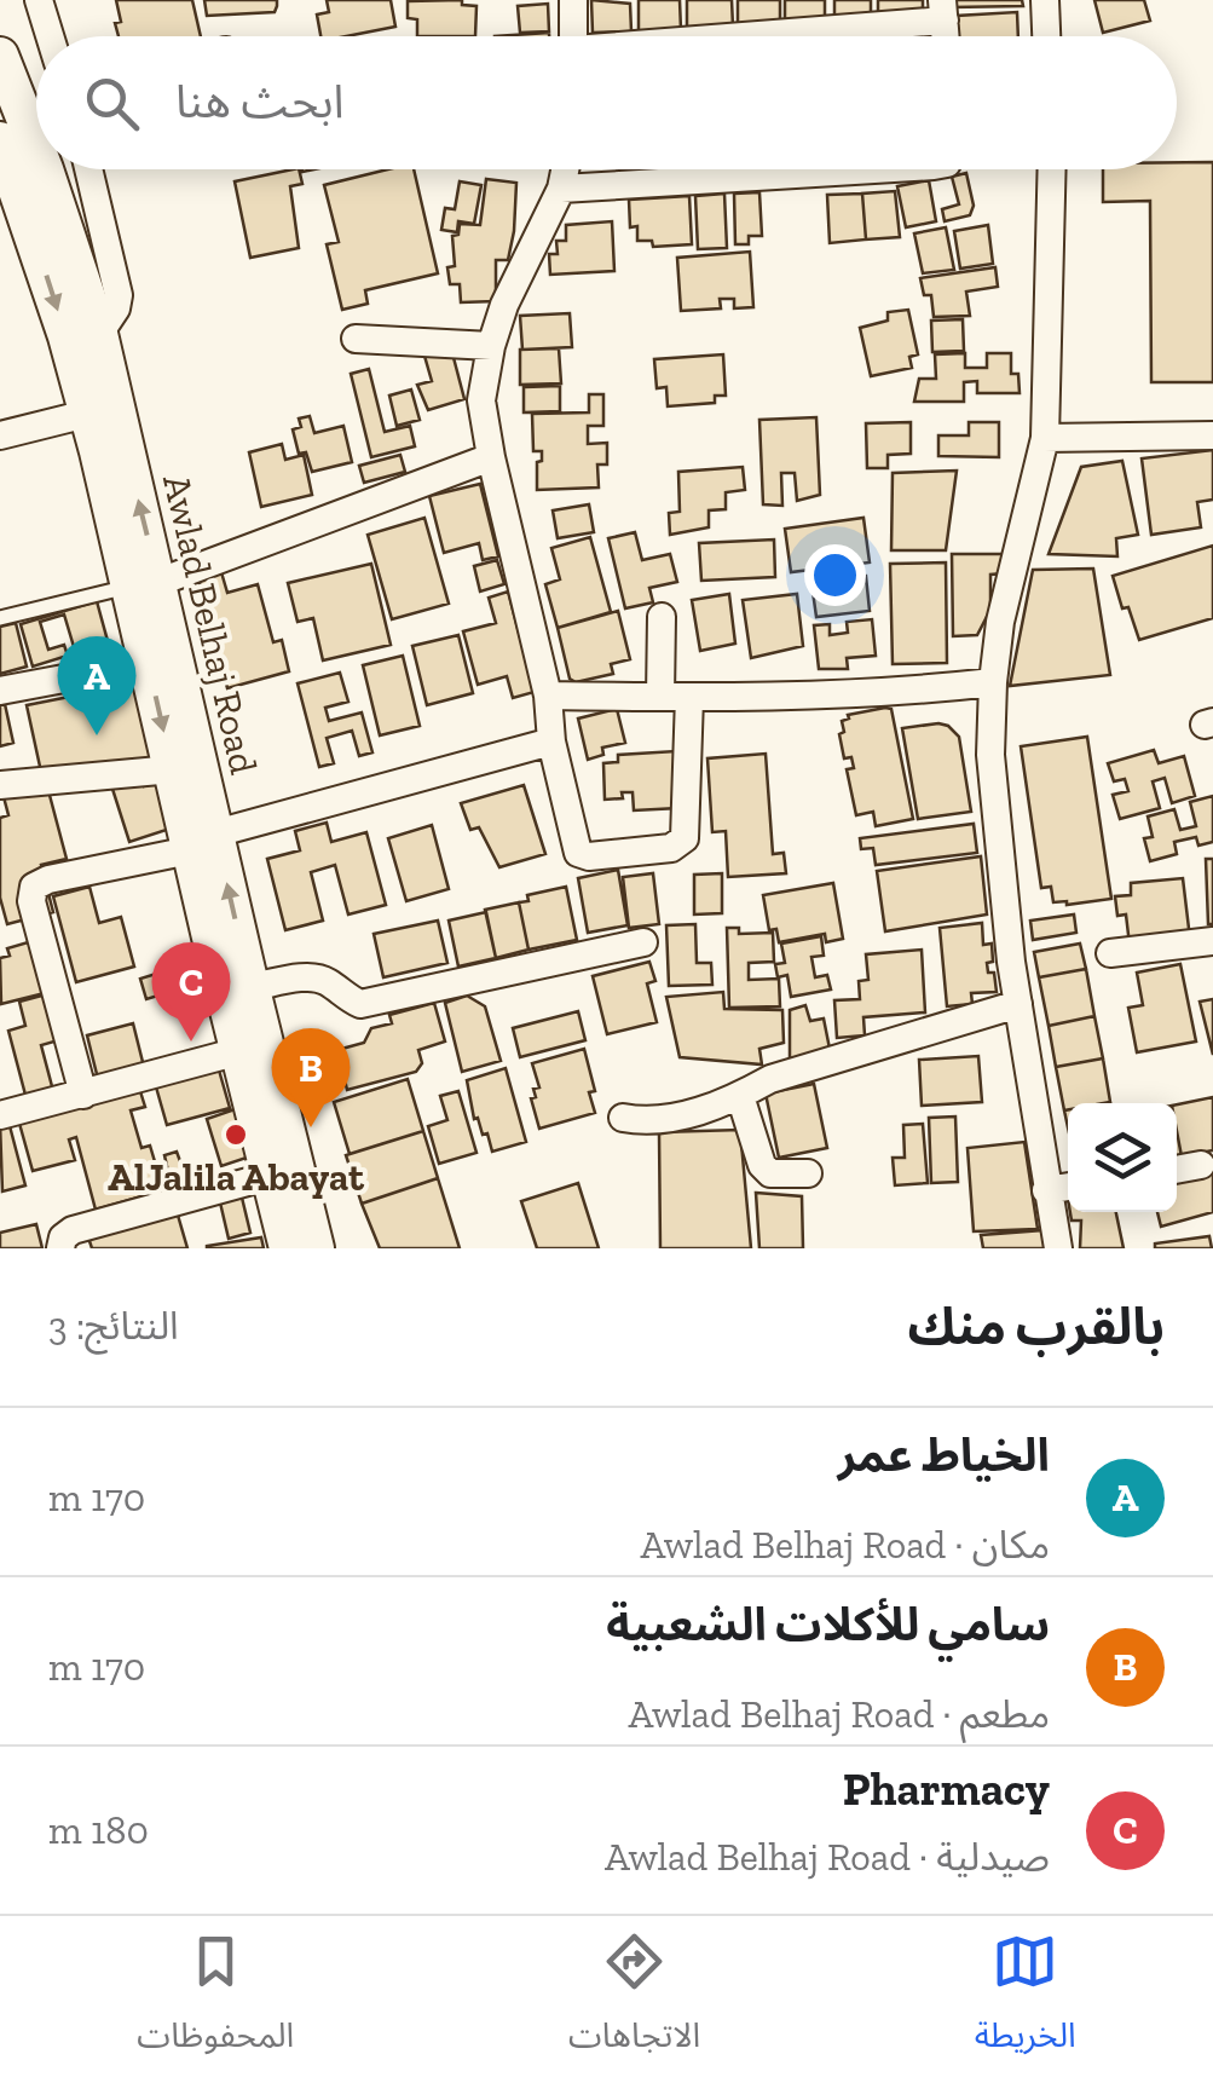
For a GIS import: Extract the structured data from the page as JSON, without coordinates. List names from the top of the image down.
{
  "streets": {
    "main road": ["Awlad Belhaj Road"]
  },
  "places": ["AlJalila Abayat"],
  "page": {
    "search": "ابحث هنا",
    "pins": ["A", "C", "B"],
    "heading": ["بالقرب منك", "النتائج: 3"],
    "list": [
      {
        "mark": "A",
        "name": "الخياط عمر",
        "note": "مكان · Awlad Belhaj Road",
        "value": "170 m"
      },
      {
        "mark": "B",
        "name": "سامي للأكلات الشعبية",
        "note": "مطعم · Awlad Belhaj Road",
        "value": "170 m"
      },
      {
        "mark": "C",
        "name": "Pharmacy",
        "note": "صيدلية · Awlad Belhaj Road",
        "value": "180 m"
      }
    ],
    "nav": ["الخريطة", "الاتجاهات", "المحفوظات"]
  }
}
